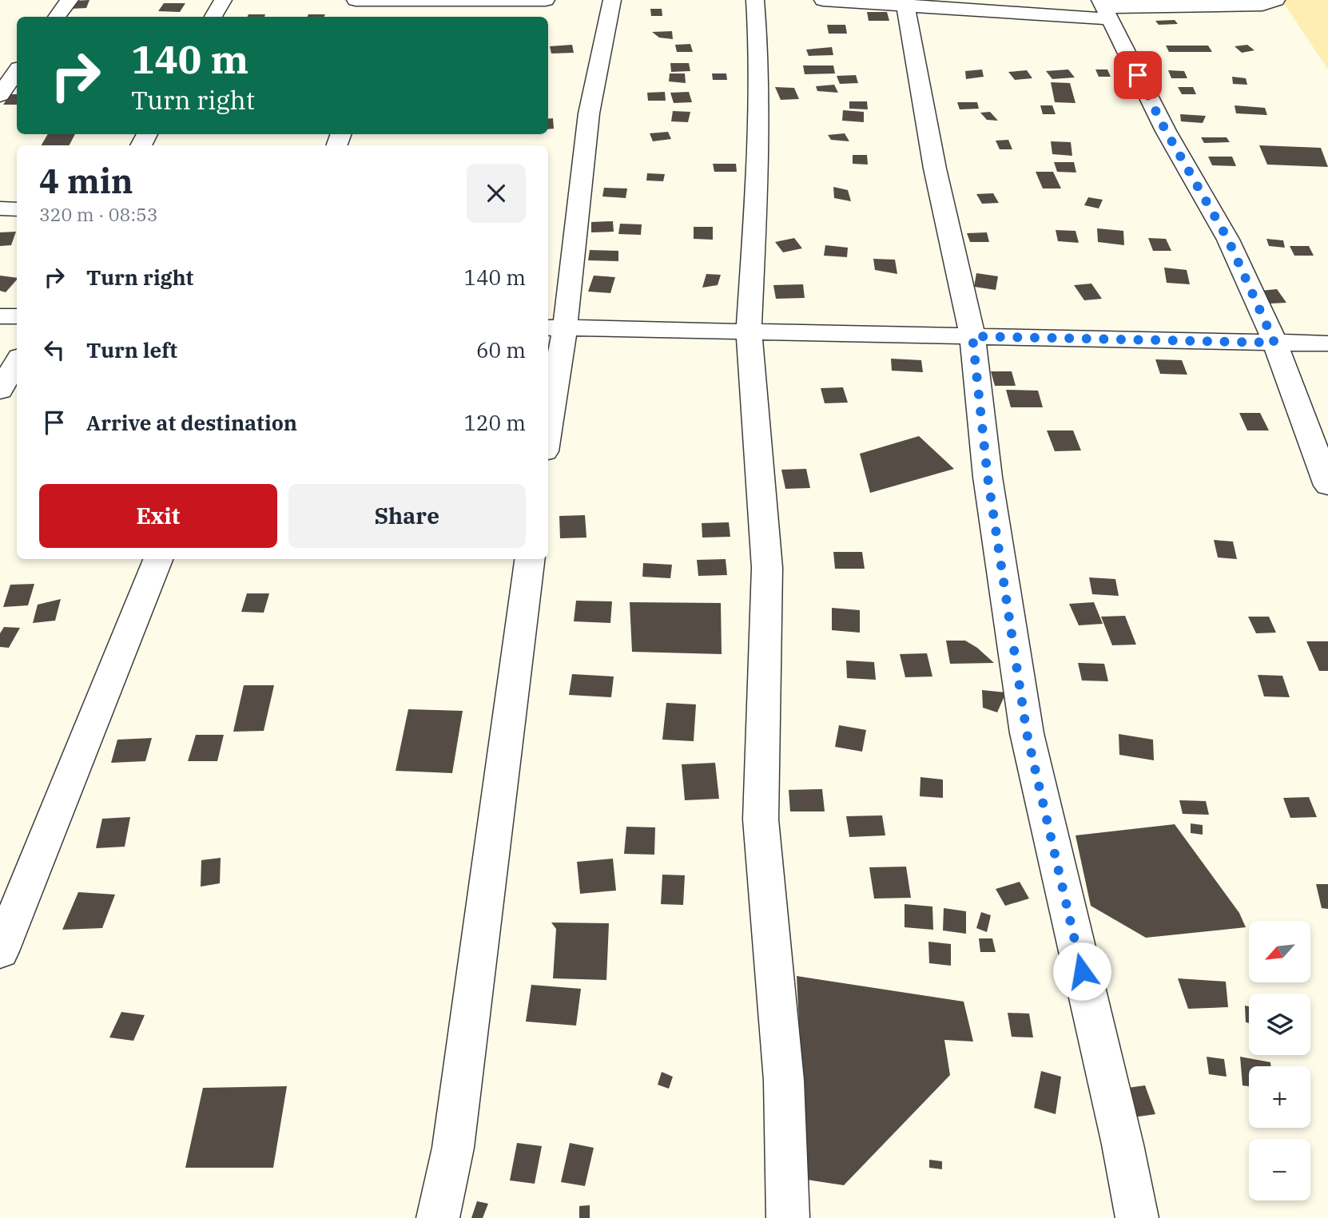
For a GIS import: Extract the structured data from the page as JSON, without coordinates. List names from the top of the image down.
{
  "north": "bottom left",
  "page": {
    "turn": ["140 m", "Turn right"],
    "heading": ["4 min", "320 m · 08:53"],
    "list": [
      {
        "name": "Turn right",
        "value": "140 m"
      },
      {
        "name": "Turn left",
        "value": "60 m"
      },
      {
        "name": "Arrive at destination",
        "value": "120 m"
      }
    ],
    "buttons": ["Exit", "Share"],
    "map_buttons": ["+", "−"]
  }
}
